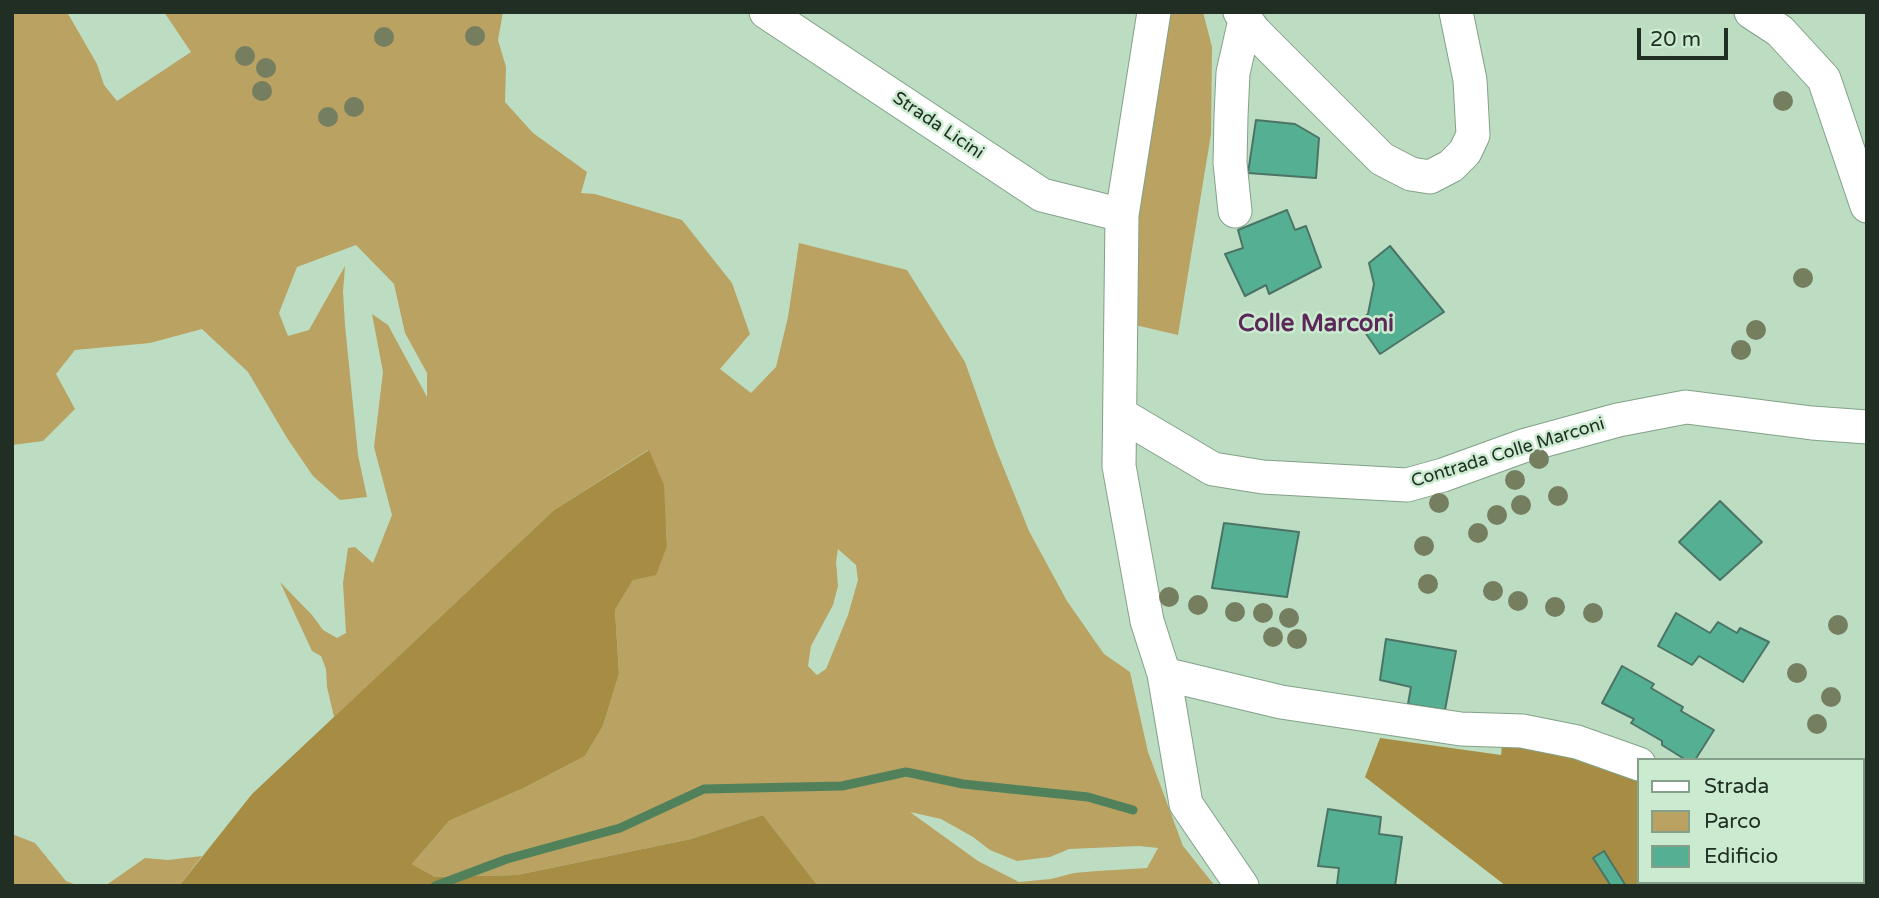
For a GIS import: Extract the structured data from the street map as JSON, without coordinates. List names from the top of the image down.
{
  "streets": {
    "street": ["Strada Licini", "Contrada Colle Marconi"]
  },
  "districts": ["Colle Marconi"],
  "legend": ["Strada", "Parco", "Edificio"],
  "scale_bar": "20 m"
}
